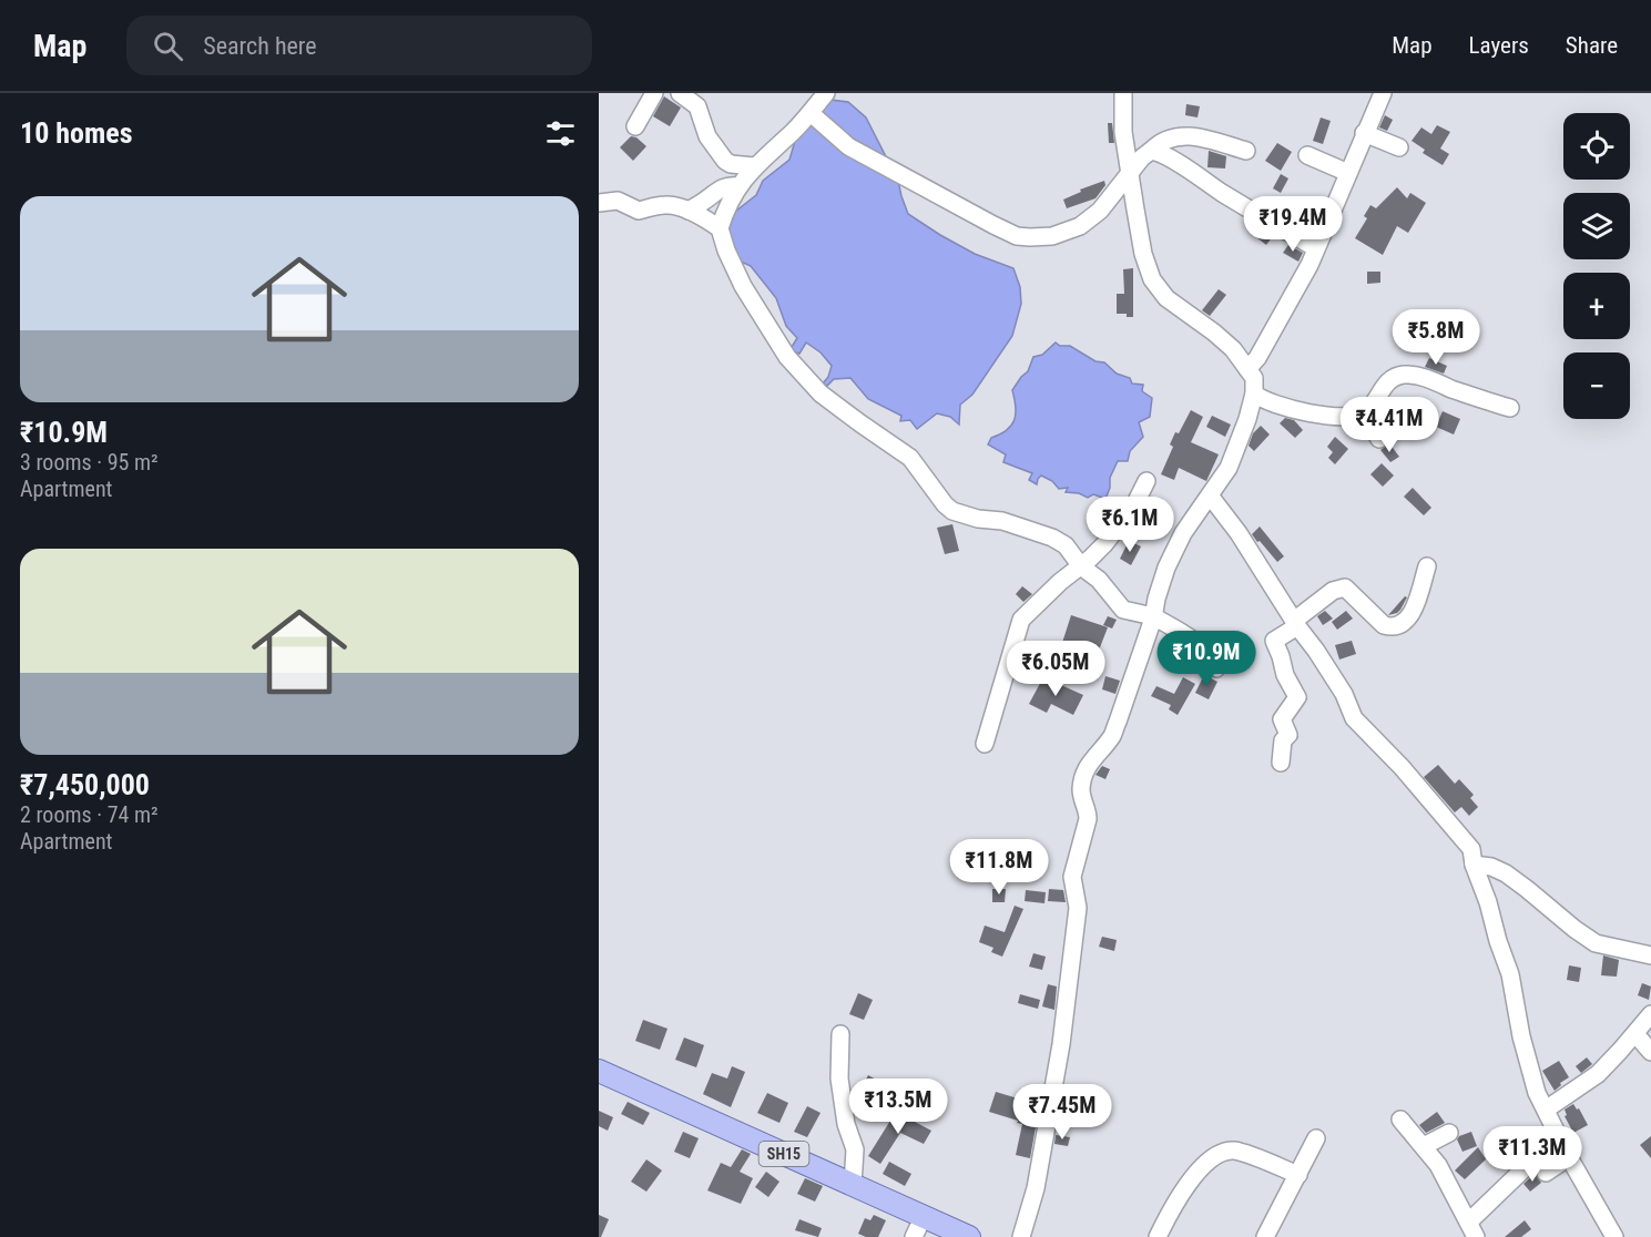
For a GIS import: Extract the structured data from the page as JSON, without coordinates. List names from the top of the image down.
{
  "streets": {
    "main road": ["SH15"]
  },
  "page": {
    "header": "Map",
    "search": "Search here",
    "nav": ["Map", "Layers", "Share"],
    "heading": "10 homes",
    "map_buttons": ["+", "−"],
    "list": [
      {
        "name": "₹10.9M",
        "note": "3 rooms · 95 m² · Apartment"
      },
      {
        "name": "₹7,450,000",
        "note": "2 rooms · 74 m² · Apartment"
      }
    ],
    "price": [
      "₹19.4M",
      "₹5.8M",
      "₹4.41M",
      "₹6.1M",
      "₹10.9M",
      "₹6.05M",
      "₹11.8M",
      "₹13.5M",
      "₹7.45M",
      "₹11.3M"
    ]
  }
}
